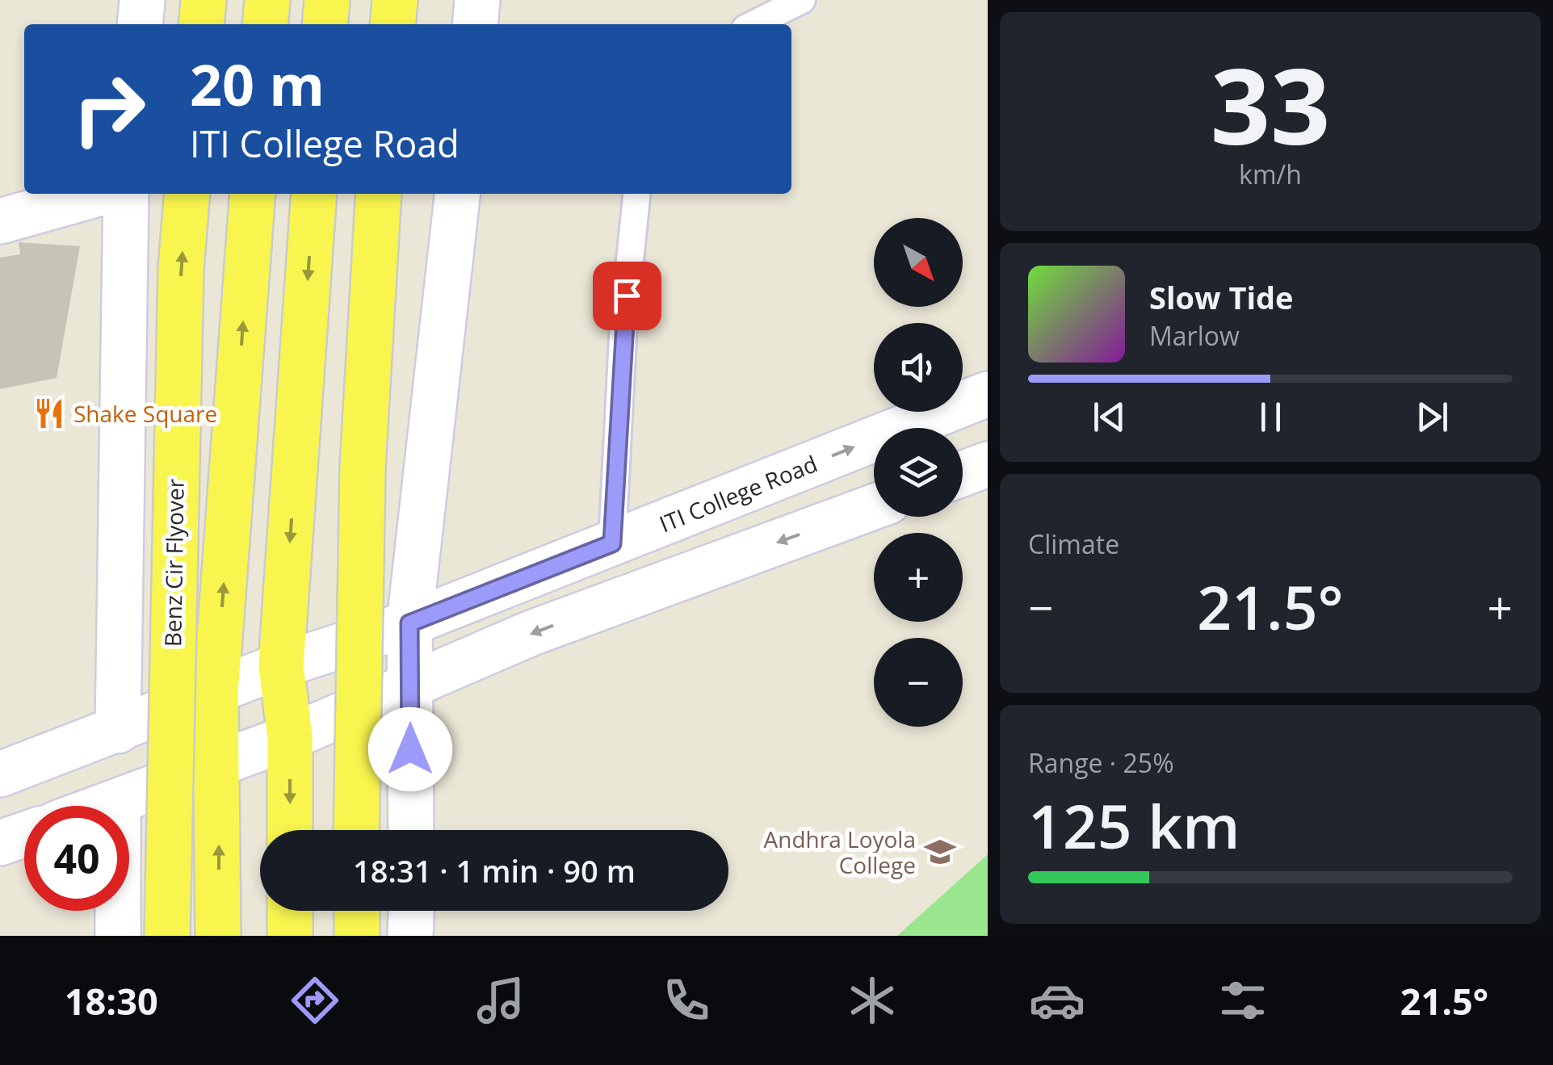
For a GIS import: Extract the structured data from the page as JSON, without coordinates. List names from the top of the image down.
{
  "streets": {
    "main road": ["Benz Cir Flyover"],
    "street": ["ITI College Road"]
  },
  "places": {
    "restaurant": ["Shake Square"],
    "school or university": ["Andhra Loyola College"]
  },
  "north": "bottom right",
  "page": {
    "tile": [
      ["33", "km/h"],
      "Climate",
      ["Range · 25%", "125 km"]
    ],
    "turn": ["20 m", "ITI College Road"],
    "map_buttons": ["+", "−"],
    "song": ["Slow Tide", "Marlow"],
    "heat": ["−", "21.5°", "+"],
    "limit": "40",
    "trip": "18:31 · 1 min · 90 m",
    "tabs": ["18:30", "21.5°"]
  }
}
